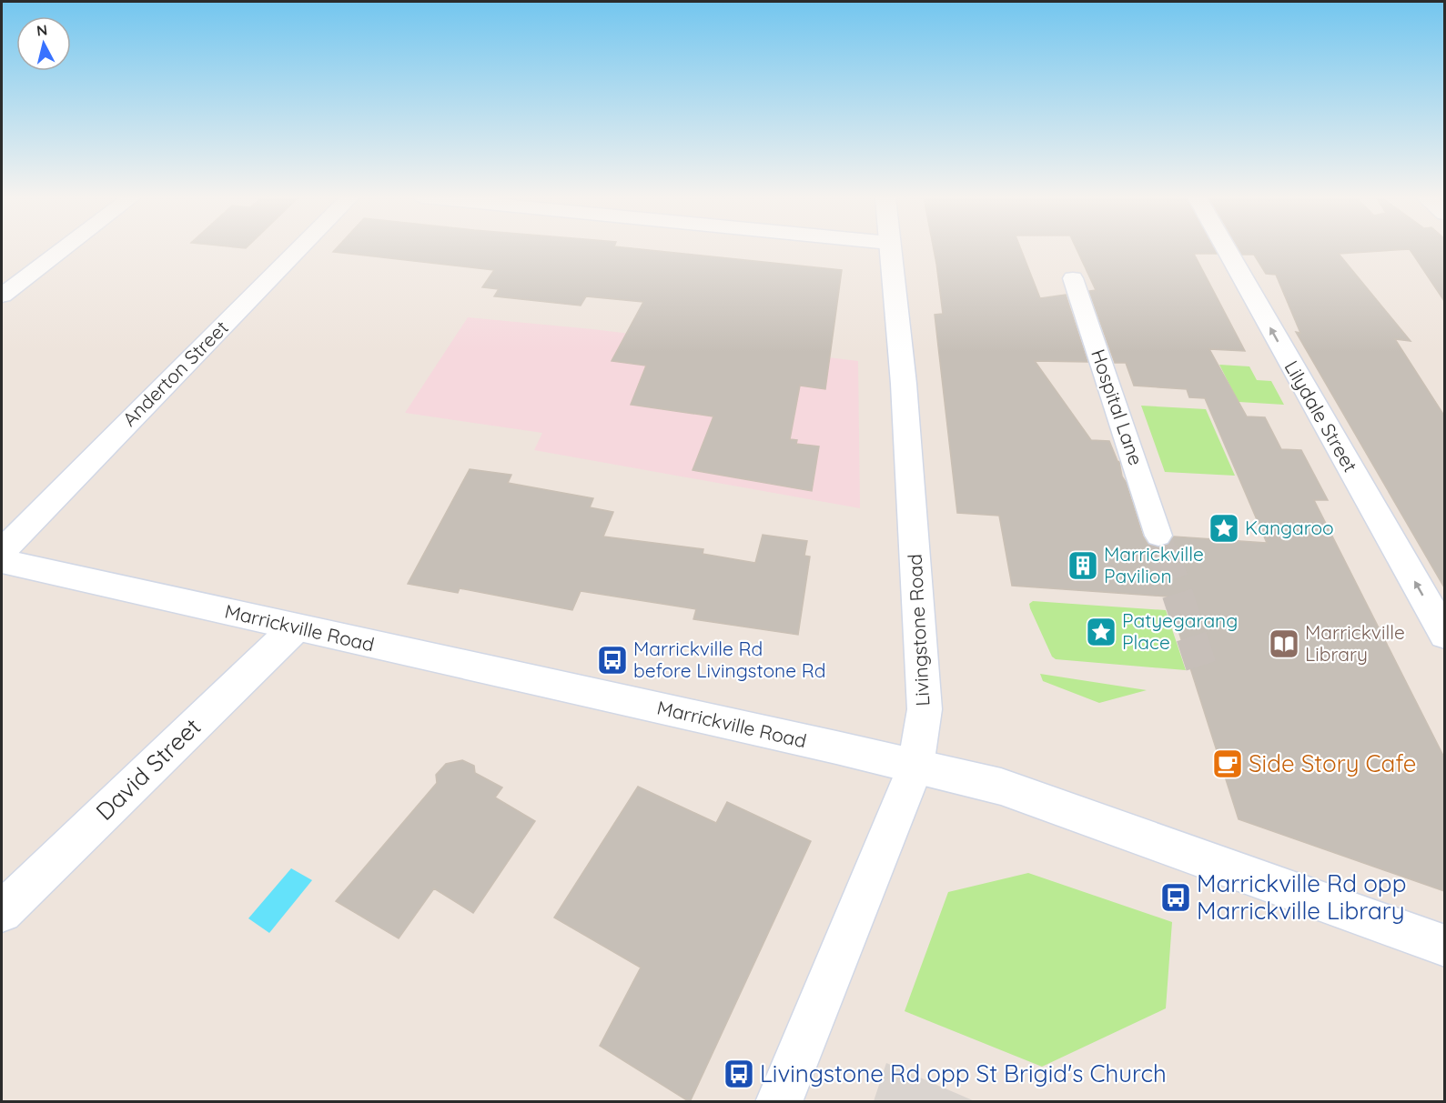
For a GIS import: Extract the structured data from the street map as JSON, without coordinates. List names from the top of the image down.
{
  "streets": {
    "street": [
      "Anderton Street",
      "Hospital Lane",
      "Lilydale Street",
      "Marrickville Road",
      "Livingstone Road",
      "David Street"
    ]
  },
  "crossings": [
    ["Marrickville Road", "Livingstone Road"],
    ["Marrickville Road", "David Street"]
  ],
  "one_way": ["Lilydale Street"],
  "places": {
    "place": ["Kangaroo", "Patyegarang Place"],
    "building": ["Marrickville Pavilion"],
    "library": ["Marrickville Library"],
    "bus stop": ["Marrickville Rd before Livingstone Rd", "Marrickville Rd opp Marrickville Library", "Livingstone Rd opp St Brigid's Church"],
    "cafe": ["Side Story Cafe"]
  },
  "north": "top"
}
